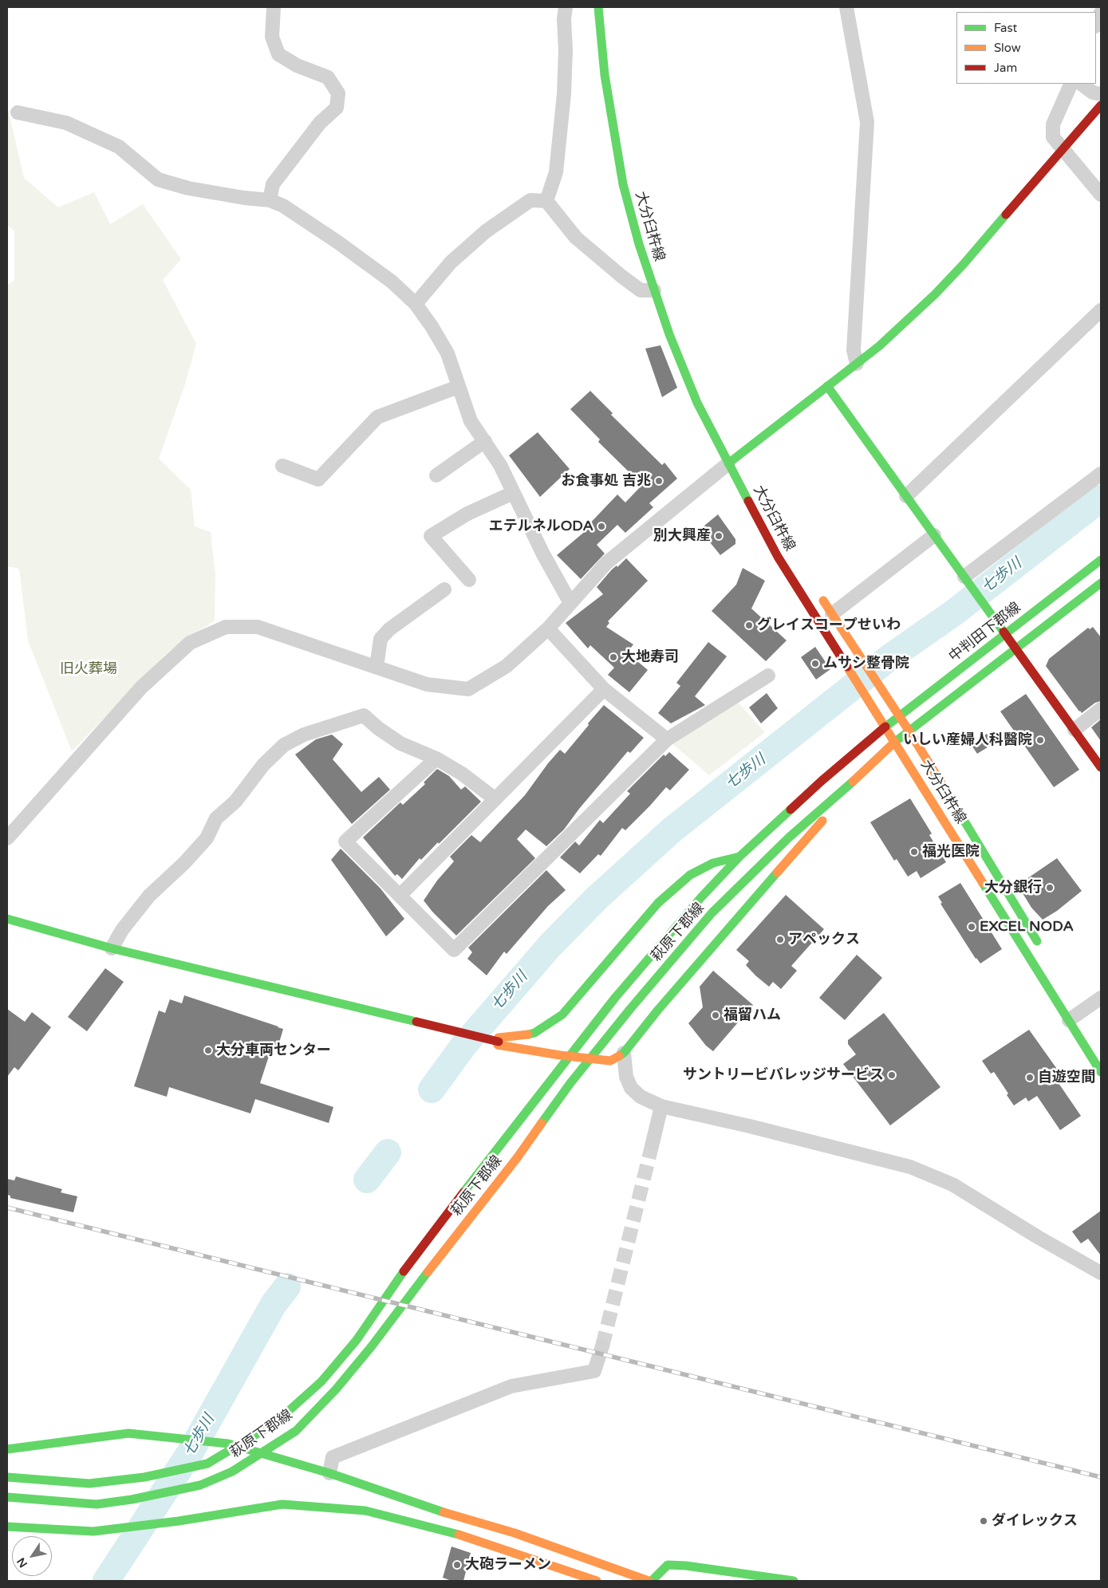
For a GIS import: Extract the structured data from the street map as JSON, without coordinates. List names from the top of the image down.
{
  "streets": {
    "main road": ["大分臼杵線", "中判田下郡線", "萩原下郡線"]
  },
  "crossings": [
    ["大分臼杵線", "中判田下郡線"],
    ["大分臼杵線", "萩原下郡線"],
    ["中判田下郡線", "萩原下郡線"]
  ],
  "water": ["七歩川"],
  "parks": ["旧火葬場"],
  "places": [
    "お食事処 吉兆",
    "エテルネルODA",
    "別大興産",
    "グレイスコープせいわ",
    "大地寿司",
    "ムサシ整骨院",
    "いしい産婦人科醫院",
    "福光医院",
    "大分銀行",
    "EXCEL NODA",
    "アペックス",
    "福留ハム",
    "大分車両センター",
    "サントリービバレッジサービス",
    "自遊空間",
    "ダイレックス",
    "大砲ラーメン"
  ],
  "legend": ["Fast", "Slow", "Jam"],
  "north": "bottom left"
}
